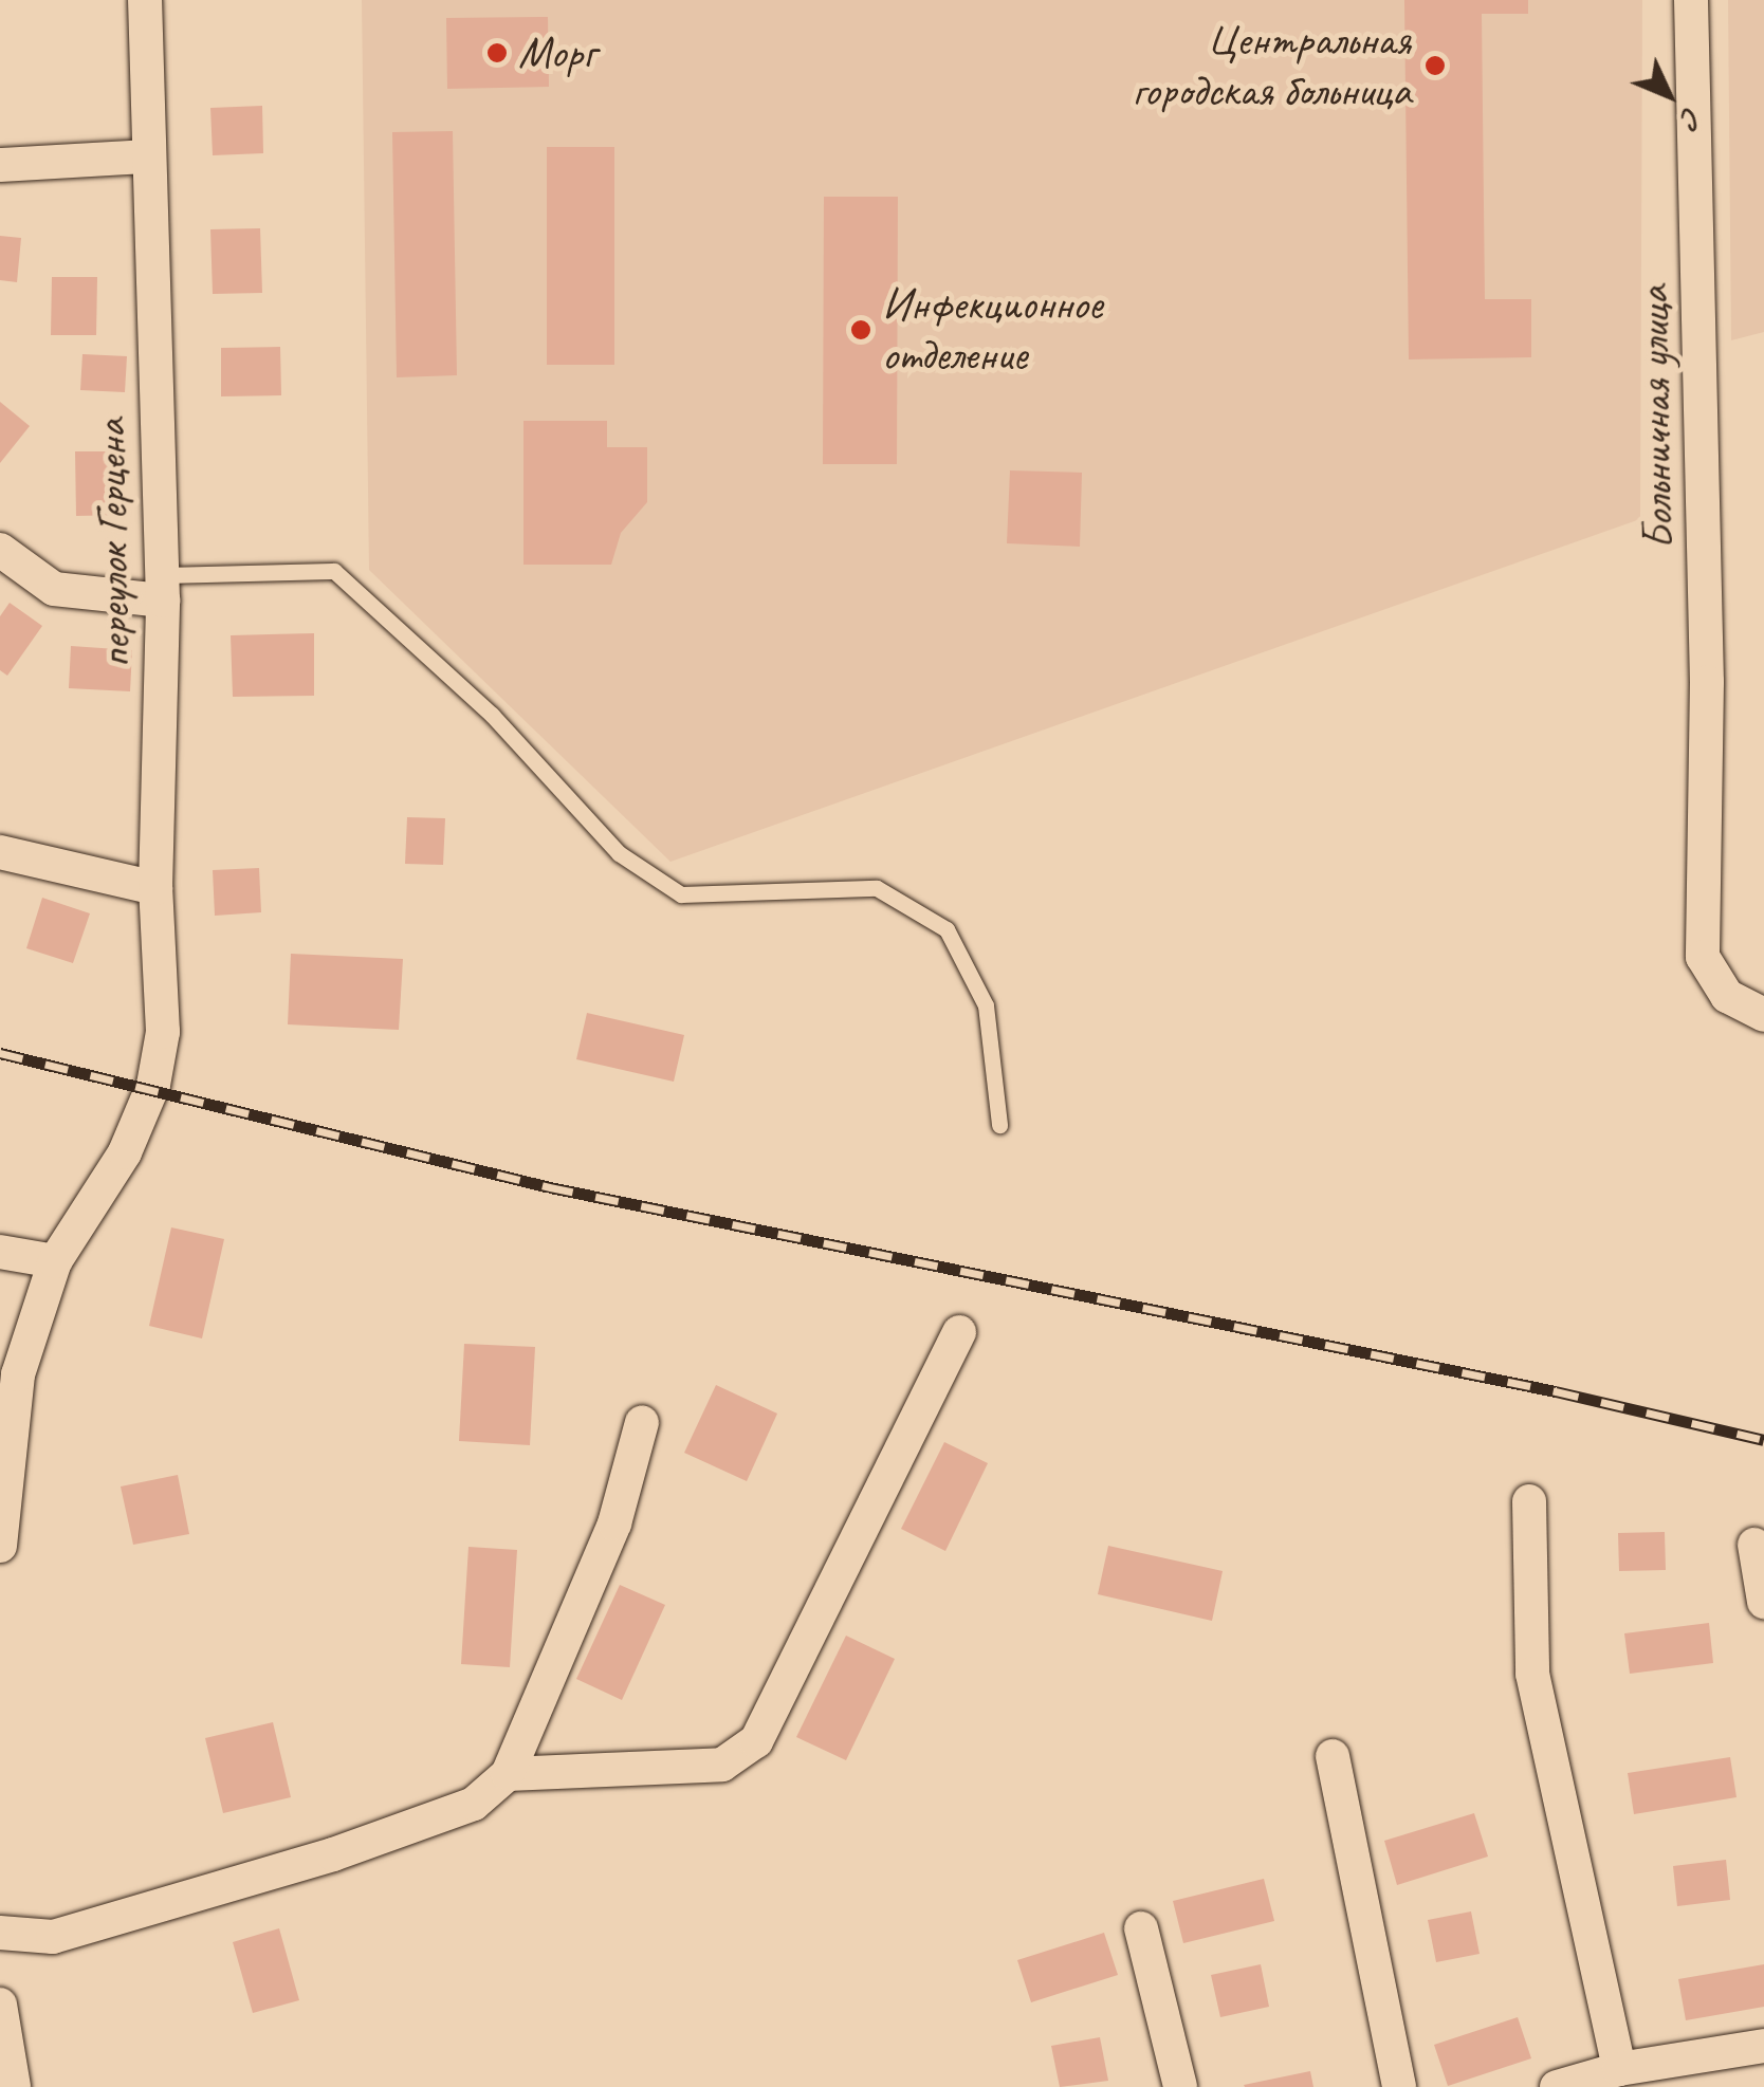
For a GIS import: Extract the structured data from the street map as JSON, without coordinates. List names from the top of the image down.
{
  "streets": {
    "street": ["Больничная улица", "переулок Герцена"]
  },
  "places": ["Морг", "Центральная городская больница", "Инфекционное отделение"],
  "north": "bottom right"
}
